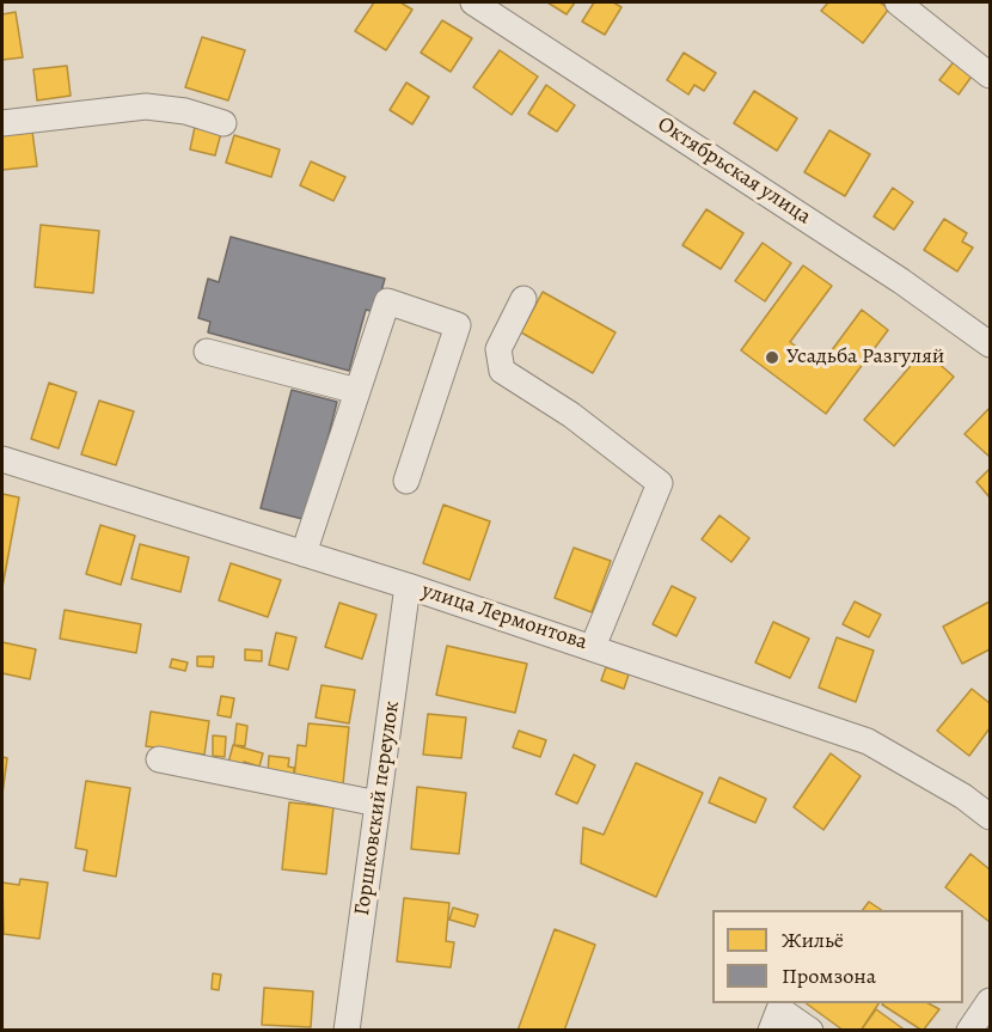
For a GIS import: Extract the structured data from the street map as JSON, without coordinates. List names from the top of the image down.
{
  "streets": {
    "street": ["Октябрьская улица", "улица Лермонтова", "Горшковский переулок"]
  },
  "crossings": [
    ["улица Лермонтова", "Горшковский переулок"]
  ],
  "places": ["Усадьба Разгуляй"],
  "legend": ["Жильё", "Промзона"]
}
